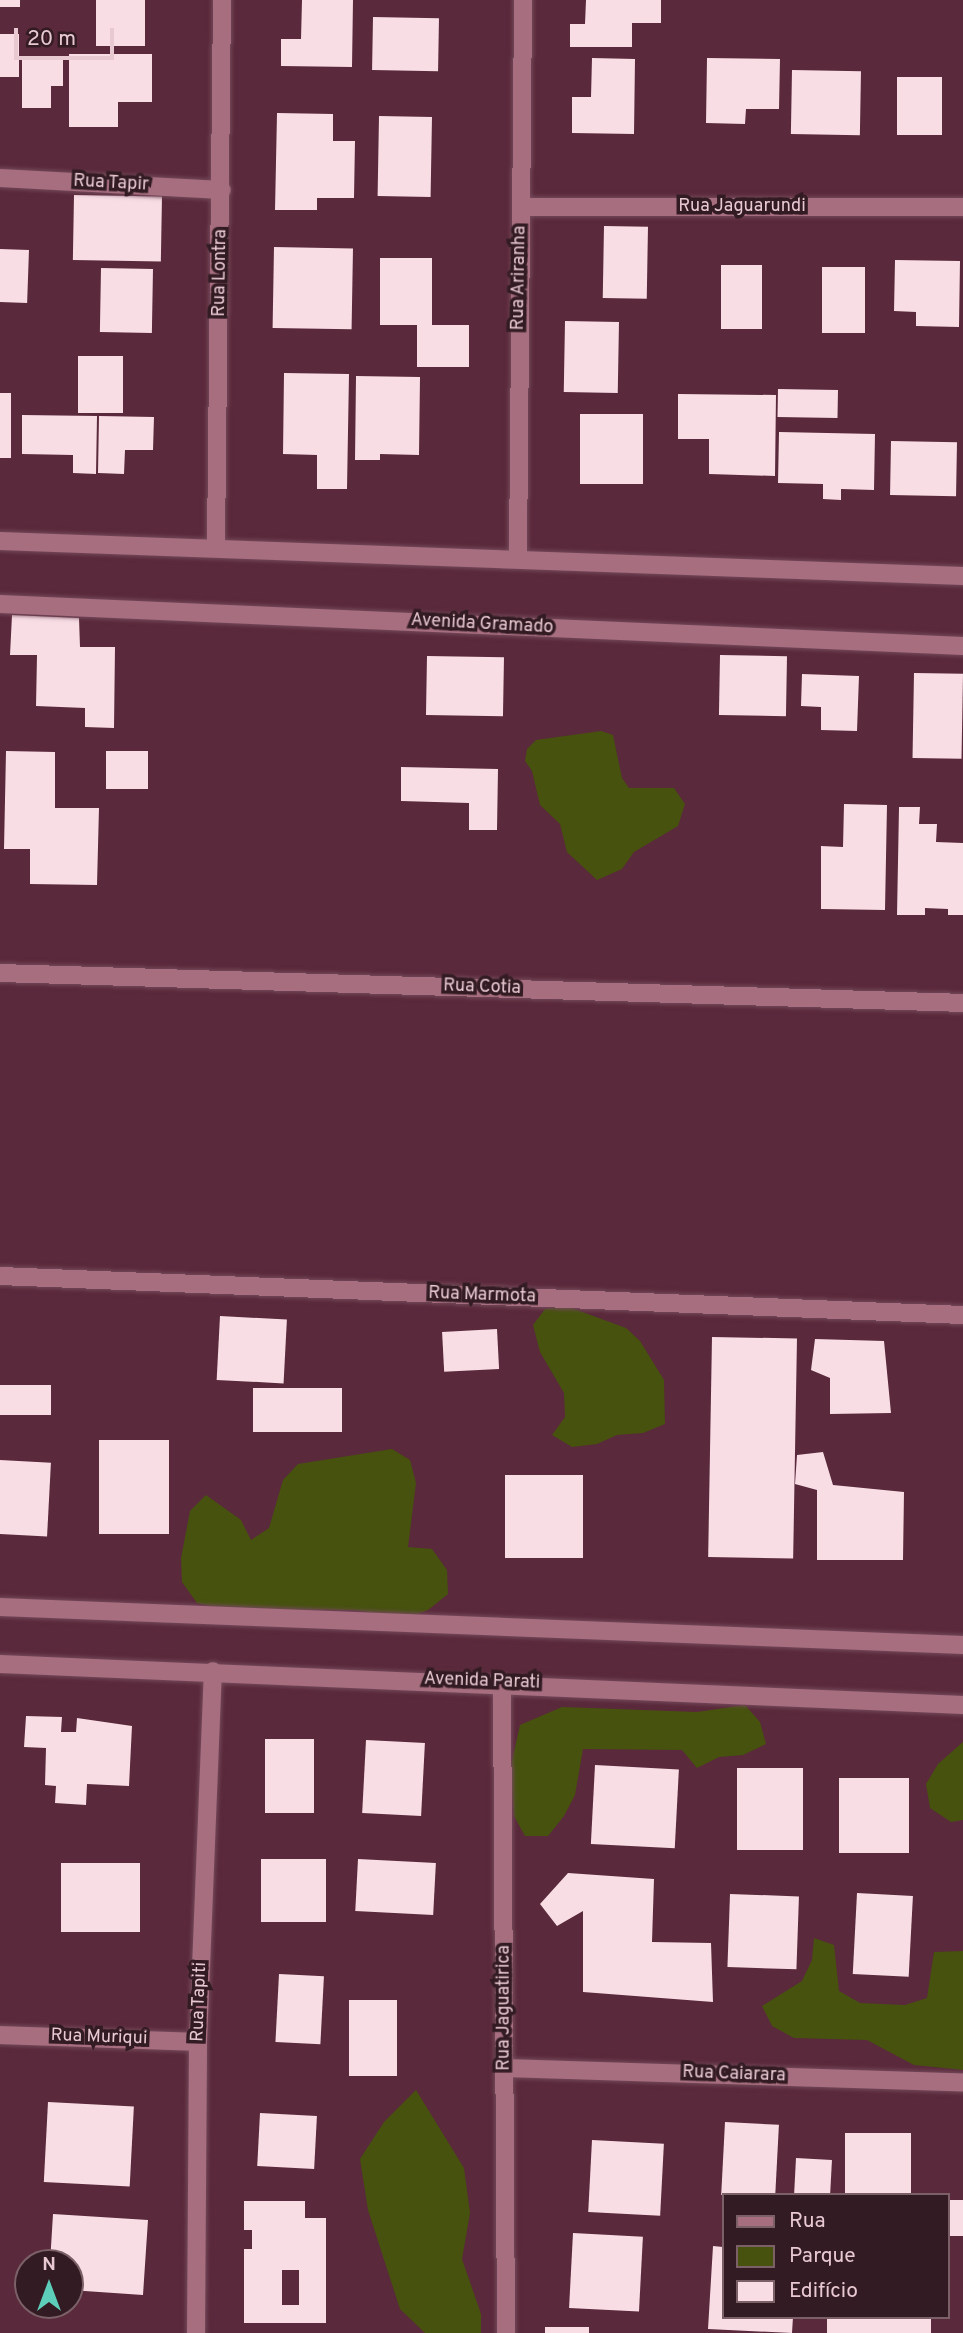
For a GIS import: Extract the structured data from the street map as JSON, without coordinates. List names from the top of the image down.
{
  "streets": {
    "street": [
      "Rua Tapir",
      "Rua Jaguarundi",
      "Rua Lontra",
      "Rua Ariranha",
      "Avenida Gramado",
      "Rua Cotia",
      "Rua Marmota",
      "Avenida Parati",
      "Rua Tapiti",
      "Rua Jaguatirica",
      "Rua Muriqui",
      "Rua Caiarara"
    ]
  },
  "crossings": [
    ["Rua Tapir", "Rua Lontra"],
    ["Rua Jaguarundi", "Rua Ariranha"],
    ["Avenida Parati", "Rua Tapiti"],
    ["Avenida Parati", "Rua Jaguatirica"],
    ["Rua Tapiti", "Rua Muriqui"],
    ["Rua Jaguatirica", "Rua Caiarara"]
  ],
  "legend": ["Rua", "Parque", "Edifício"],
  "scale_bar": "20 m",
  "north": "top"
}
